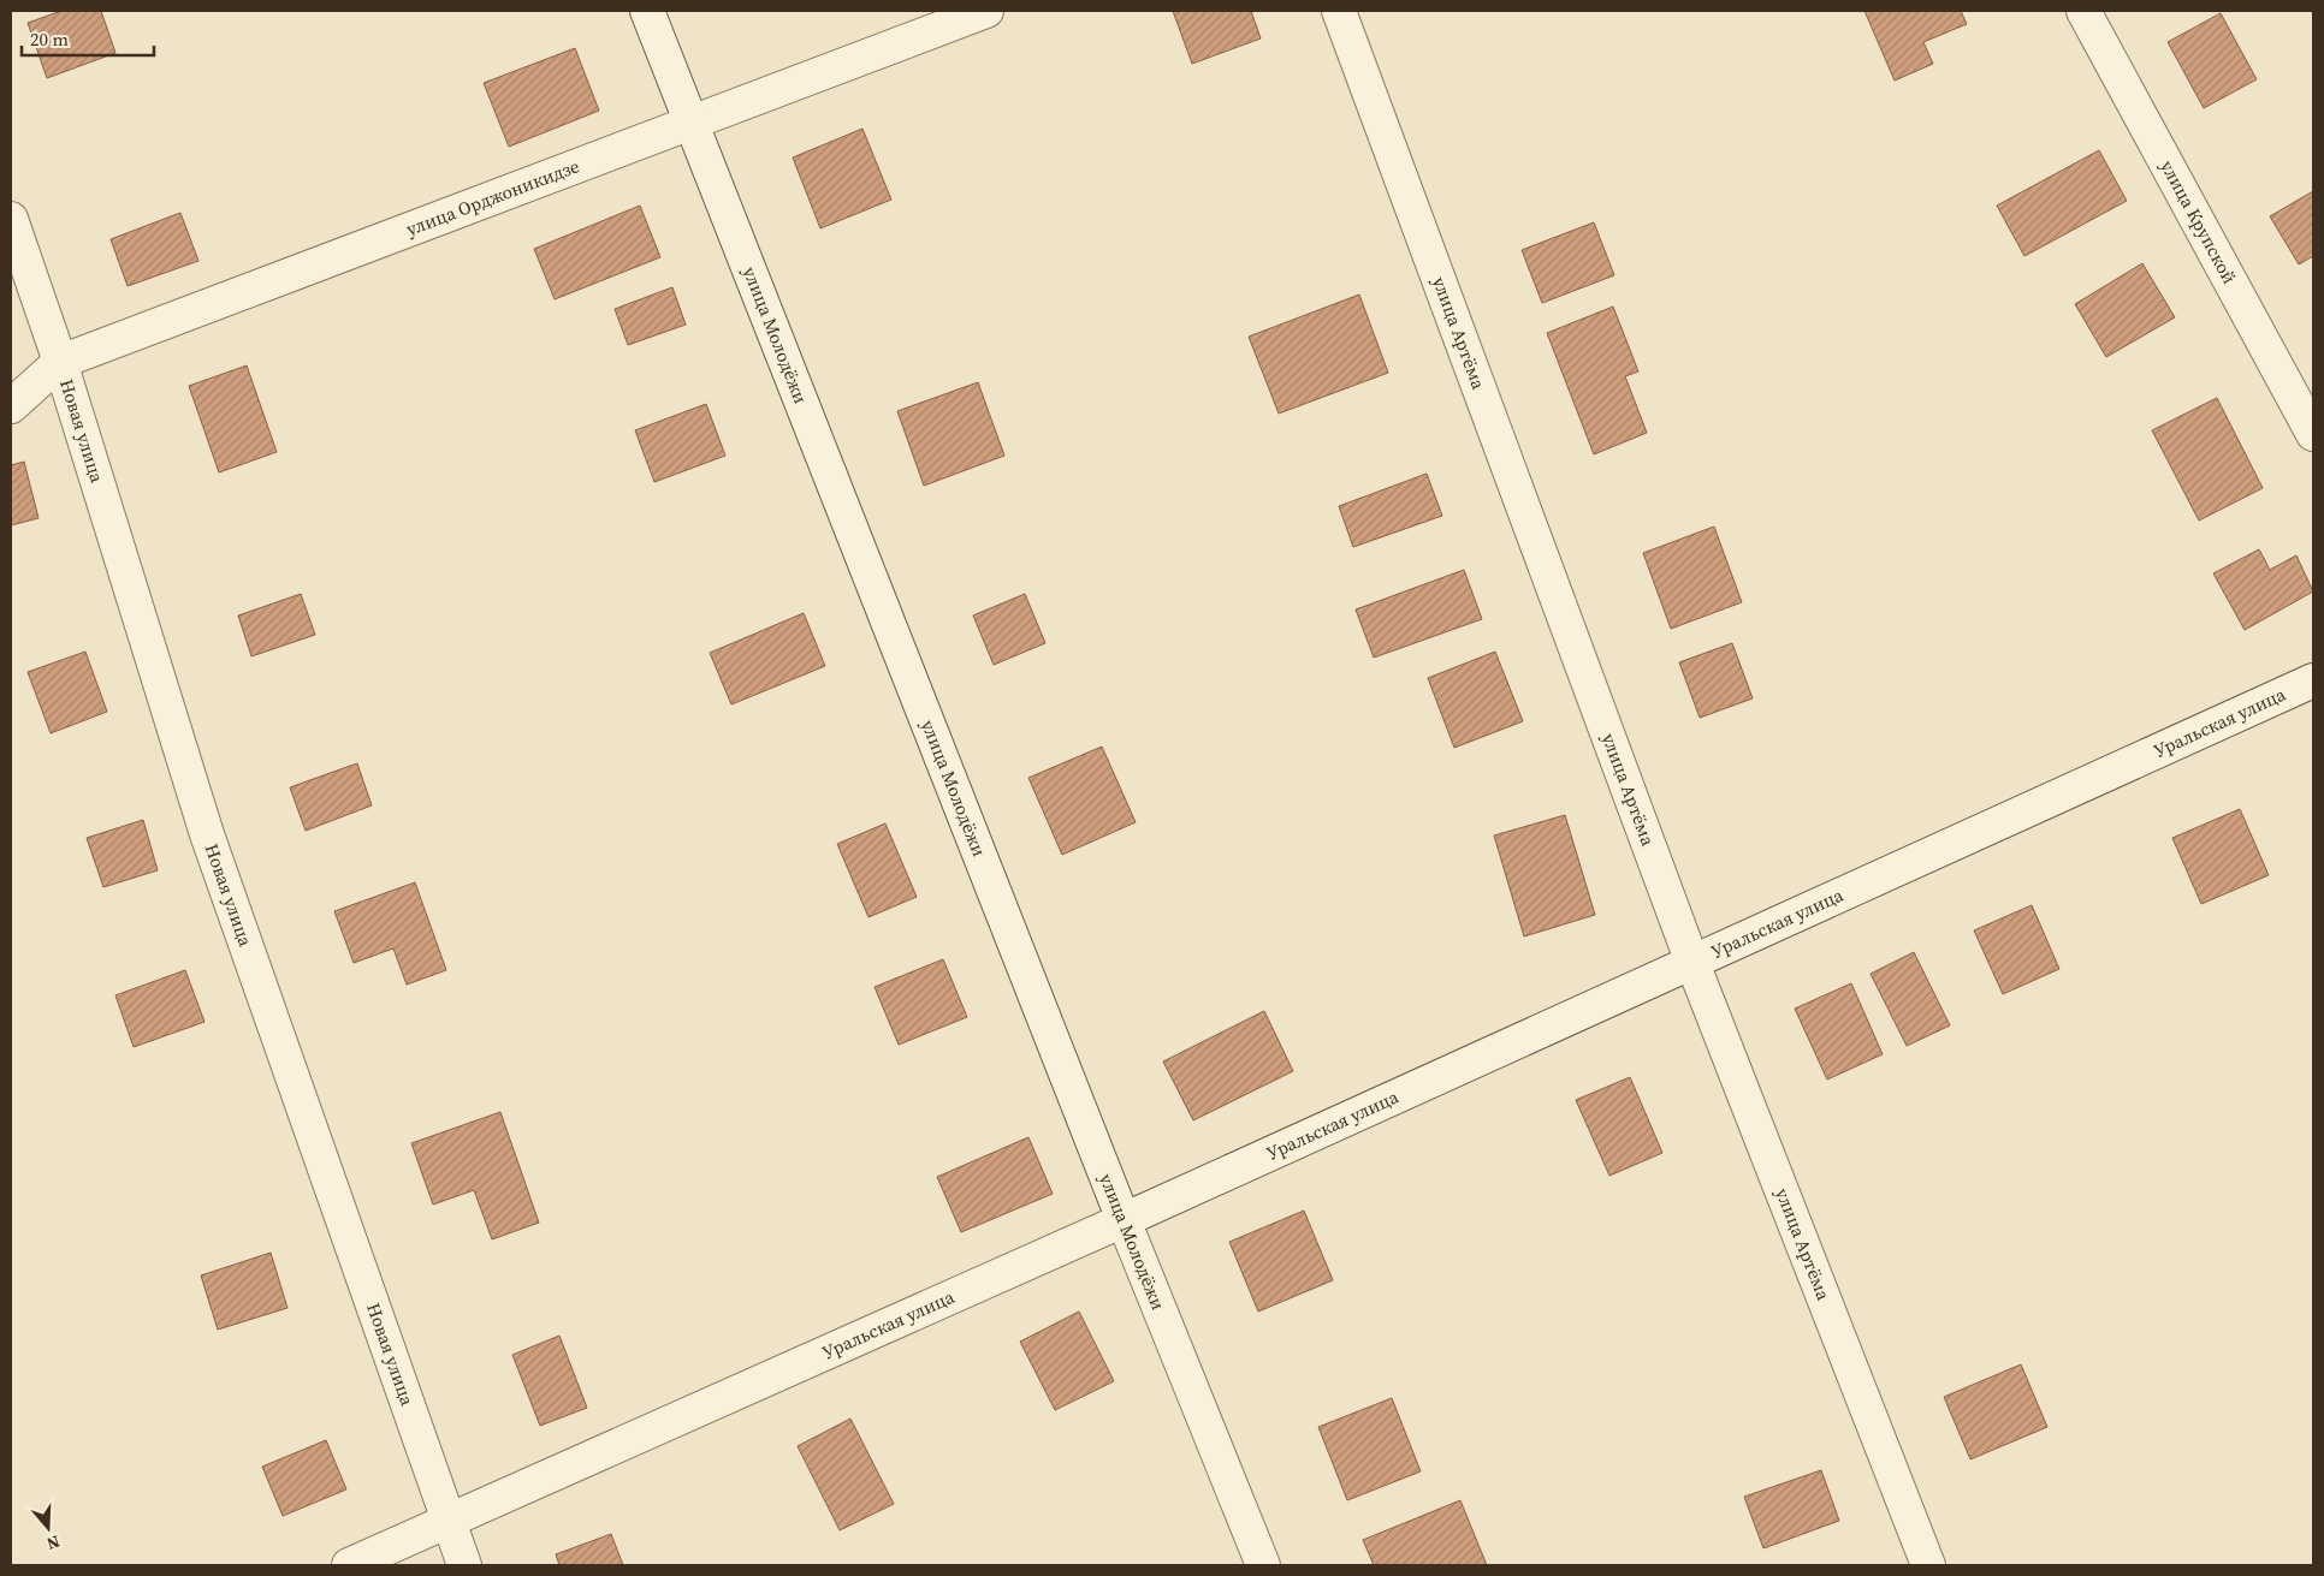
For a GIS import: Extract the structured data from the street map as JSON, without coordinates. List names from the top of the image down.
{
  "streets": {
    "street": [
      "улица Орджоникидзе",
      "улица Крупской",
      "улица Артёма",
      "улица Молодёжи",
      "Новая улица",
      "Уральская улица"
    ]
  },
  "crossings": [
    ["улица Орджоникидзе", "улица Молодёжи"],
    ["улица Орджоникидзе", "Новая улица"],
    ["улица Артёма", "Уральская улица"],
    ["улица Молодёжи", "Уральская улица"],
    ["Новая улица", "Уральская улица"]
  ],
  "scale_bar": "20 m",
  "north": "bottom"
}
